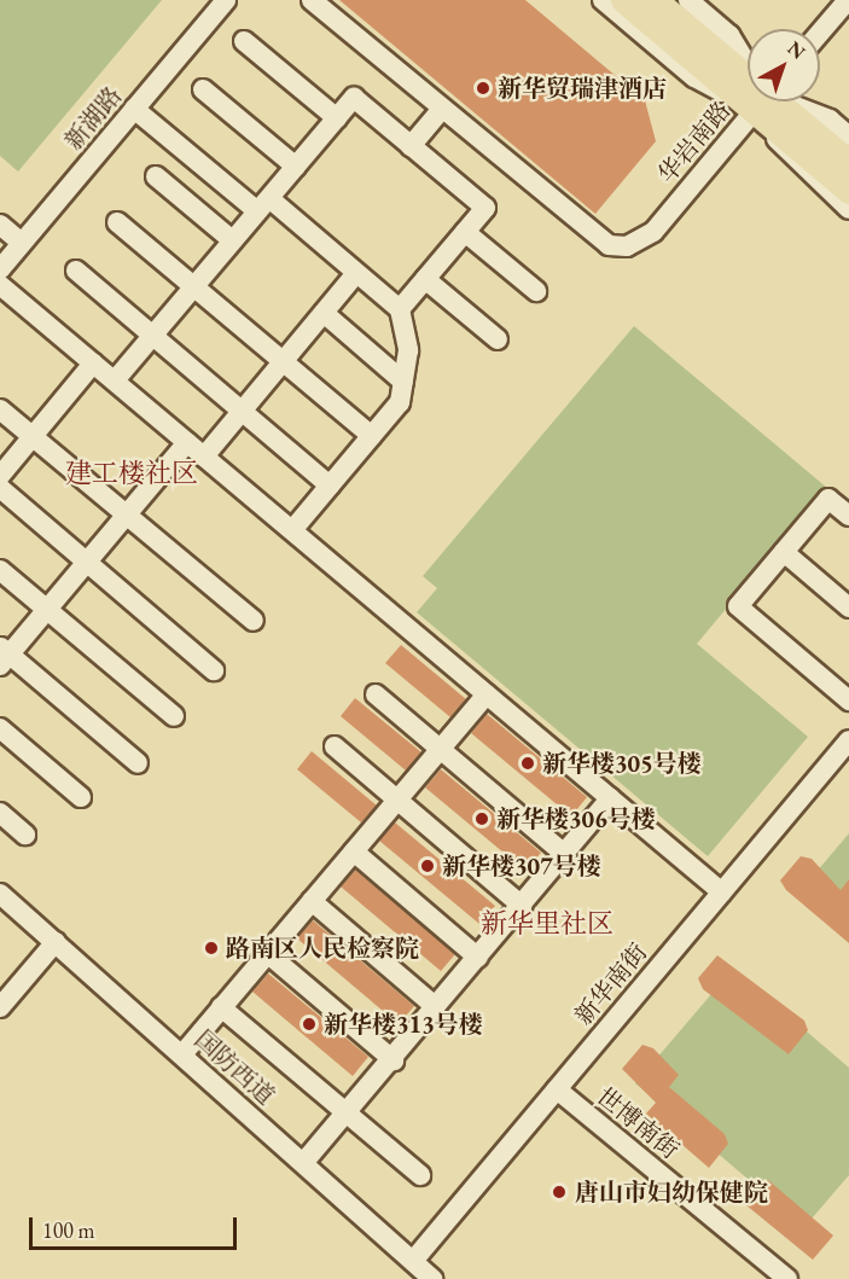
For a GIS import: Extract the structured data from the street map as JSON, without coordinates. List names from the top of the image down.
{
  "streets": {
    "street": [
      "新湖路",
      "华岩南路",
      "新华南街",
      "国防西道",
      "世博南街"
    ]
  },
  "crossings": [
    ["新华南街", "国防西道"],
    ["新华南街", "世博南街"]
  ],
  "districts": ["建工楼社区", "新华里社区"],
  "places": [
    "新华贸瑞津酒店",
    "新华楼305号楼",
    "新华楼306号楼",
    "新华楼307号楼",
    "路南区人民检察院",
    "新华楼313号楼",
    "唐山市妇幼保健院"
  ],
  "scale_bar": "100 m",
  "north": "top right"
}
